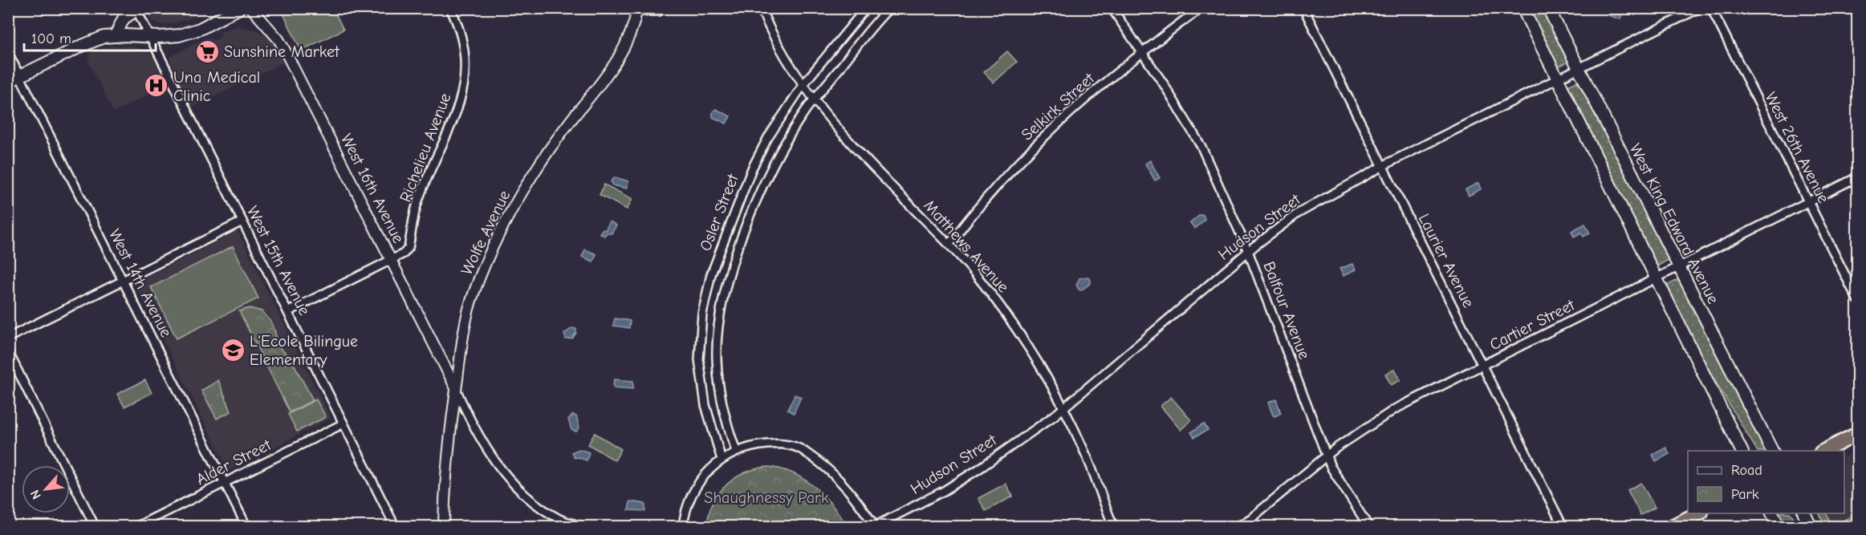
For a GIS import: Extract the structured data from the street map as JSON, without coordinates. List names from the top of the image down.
{
  "streets": {
    "main road": ["West King Edward Avenue"],
    "street": [
      "Selkirk Street",
      "Richelieu Avenue",
      "West 26th Avenue",
      "West 16th Avenue",
      "Osler Street",
      "Hudson Street",
      "Wolfe Avenue",
      "Matthews Avenue",
      "West 15th Avenue",
      "Laurier Avenue",
      "West 14th Avenue",
      "Balfour Avenue",
      "Cartier Street",
      "Alder Street"
    ]
  },
  "crossings": [
    ["Selkirk Street", "Matthews Avenue"],
    ["Selkirk Street", "Balfour Avenue"],
    ["Richelieu Avenue", "West 16th Avenue"],
    ["Richelieu Avenue", "West 15th Avenue"],
    ["West 26th Avenue", "Cartier Street"],
    ["West 16th Avenue", "Wolfe Avenue"],
    ["Osler Street", "Matthews Avenue"],
    ["West King Edward Avenue", "Hudson Street"],
    ["West King Edward Avenue", "Cartier Street"],
    ["Hudson Street", "Matthews Avenue"],
    ["Hudson Street", "Laurier Avenue"],
    ["Hudson Street", "Balfour Avenue"],
    ["West 15th Avenue", "Alder Street"],
    ["Laurier Avenue", "Cartier Street"],
    ["West 14th Avenue", "Alder Street"],
    ["Balfour Avenue", "Cartier Street"]
  ],
  "parks": ["Shaughnessy Park"],
  "places": {
    "supermarket": ["Sunshine Market"],
    "hospital": ["Una Medical Clinic"],
    "school or university": ["L'Ecole Bilingue Elementary"]
  },
  "legend": ["Road", "Park"],
  "scale_bar": "100 m",
  "north": "bottom left"
}
